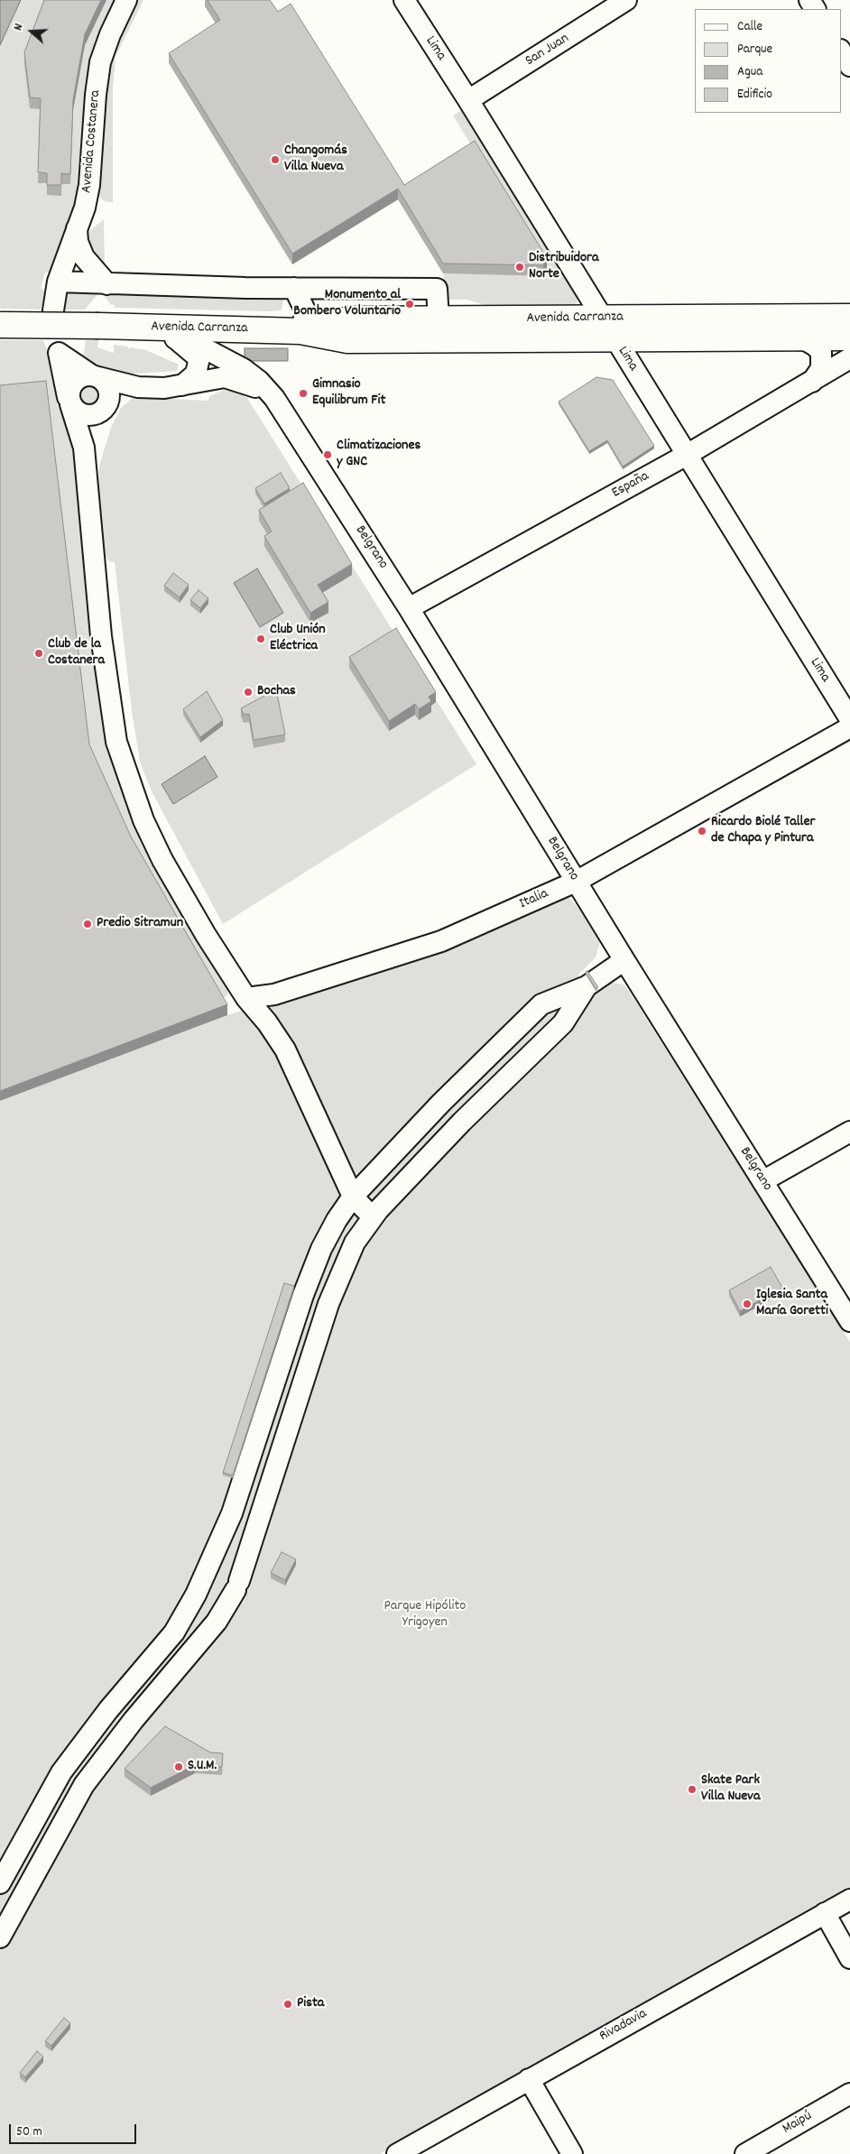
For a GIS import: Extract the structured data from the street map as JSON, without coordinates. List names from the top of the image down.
{
  "streets": {
    "main road": ["Avenida Carranza"],
    "street": [
      "Lima",
      "San Juan",
      "Avenida Costanera",
      "España",
      "Belgrano",
      "Italia",
      "Rivadavia",
      "Maipú"
    ]
  },
  "crossings": [
    ["Lima", "San Juan"],
    ["Lima", "Avenida Carranza"],
    ["Lima", "España"],
    ["España", "Belgrano"],
    ["Belgrano", "Italia"]
  ],
  "parks": ["Parque Hipólito Yrigoyen"],
  "places": [
    "Changomás Villa Nueva",
    "Distribuidora Norte",
    "Monumento al Bombero Voluntario",
    "Gimnasio Equilibrum Fit",
    "Climatizaciones y GNC",
    "Club Unión Eléctrica",
    "Club de la Costanera",
    "Bochas",
    "Ricardo Biolé Taller de Chapa y Pintura",
    "Predio Sitramun",
    "Iglesia Santa María Goretti",
    "S.U.M.",
    "Skate Park Villa Nueva",
    "Pista"
  ],
  "legend": [
    "Calle",
    "Parque",
    "Agua",
    "Edificio"
  ],
  "scale_bar": "50 m",
  "north": "left"
}
